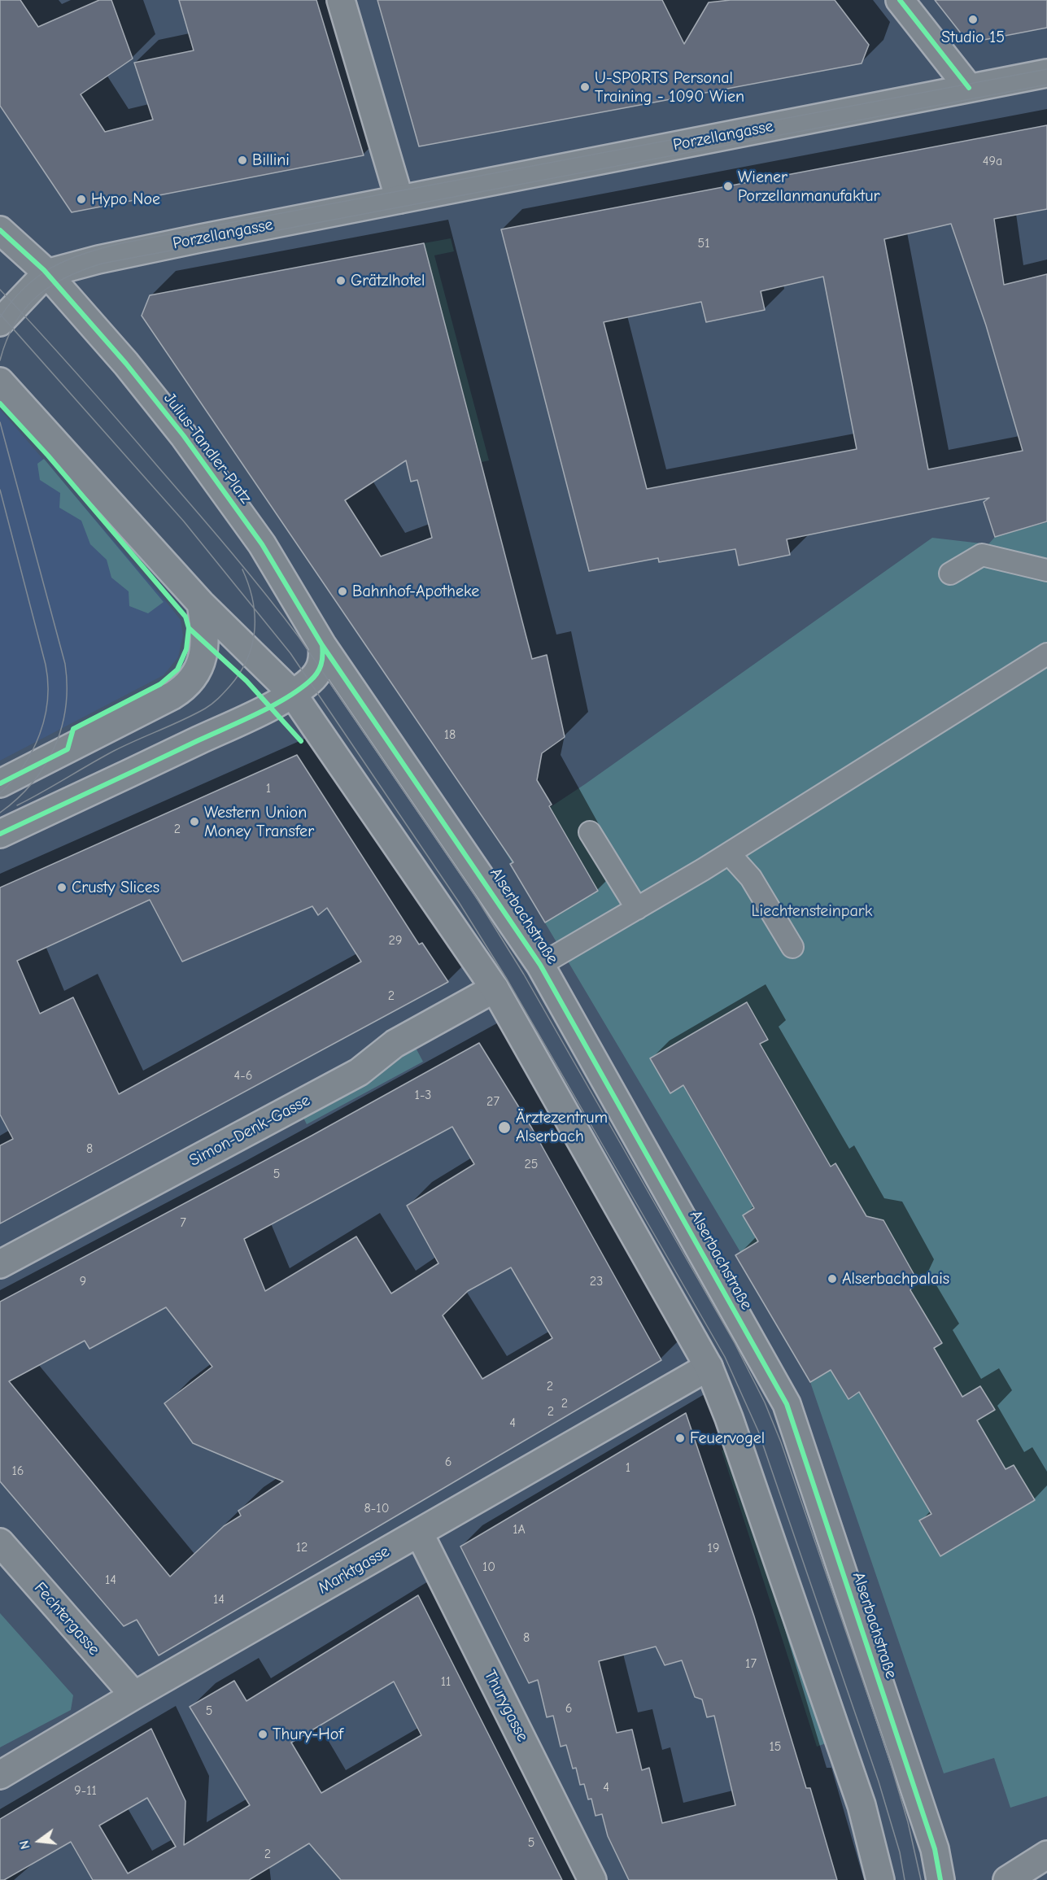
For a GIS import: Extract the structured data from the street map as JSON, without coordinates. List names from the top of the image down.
{
  "streets": {
    "street": [
      "Porzellangasse",
      "Julius-Tandler-Platz",
      "Alserbachstraße",
      "Simon-Denk-Gasse",
      "Marktgasse",
      "Fechtergasse",
      "Thurygasse"
    ]
  },
  "crossings": [
    ["Porzellangasse", "Julius-Tandler-Platz"],
    ["Julius-Tandler-Platz", "Alserbachstraße"],
    ["Marktgasse", "Fechtergasse"],
    ["Marktgasse", "Thurygasse"]
  ],
  "parks": ["Liechtensteinpark"],
  "places": [
    "Studio 15",
    "U-SPORTS Personal Training - 1090 Wien",
    "Billini",
    "Wiener Porzellanmanufaktur",
    "Hypo Noe",
    "Grätzlhotel",
    "Bahnhof-Apotheke",
    "Western Union Money Transfer",
    "Crusty Slices",
    "Ärztezentrum Alserbach",
    "Alserbachpalais",
    "Feuervogel",
    "Thury-Hof"
  ],
  "house_numbers": [
    "49a",
    "51",
    "18",
    "1",
    "2",
    "29",
    "2",
    "4-6",
    "1-3",
    "27",
    "8",
    "25",
    "5",
    "7",
    "9",
    "23",
    "2",
    "2",
    "2",
    "4",
    "6",
    "1",
    "16",
    "8-10",
    "1A",
    "12",
    "19",
    "10",
    "14",
    "14",
    "8",
    "17",
    "11",
    "6",
    "5",
    "15",
    "4",
    "9-11",
    "5",
    "2"
  ],
  "north": "left"
}
